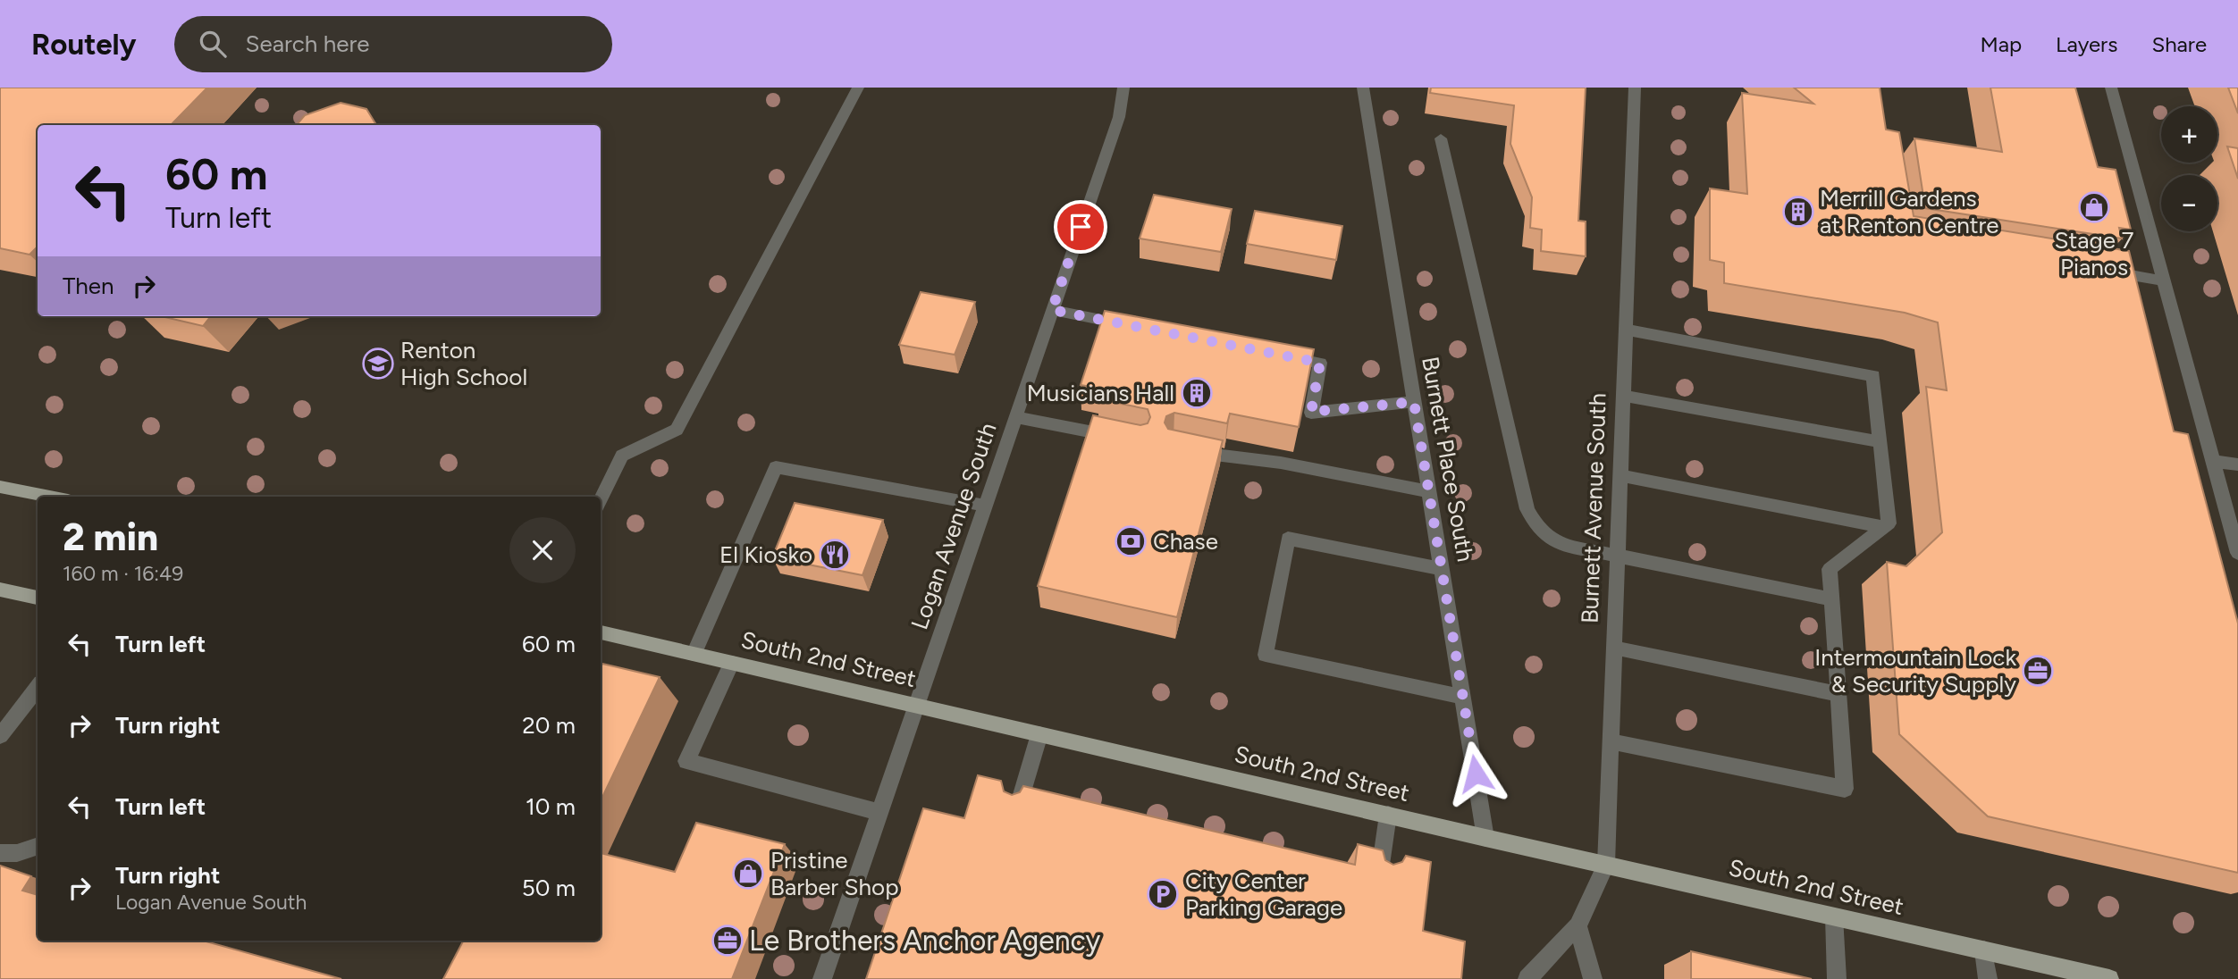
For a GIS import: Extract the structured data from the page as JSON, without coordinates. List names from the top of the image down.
{
  "streets": {
    "main road": ["South 2nd Street"],
    "street": ["Burnett Place South", "Burnett Avenue South", "Logan Avenue South"]
  },
  "crossings": [
    ["Burnett Place South", "South 2nd Street"],
    ["Burnett Avenue South", "South 2nd Street"],
    ["Logan Avenue South", "South 2nd Street"]
  ],
  "places": {
    "shop": ["Stage 7 Pianos", "Pristine Barber Shop"],
    "building": ["Merrill Gardens at Renton Centre", "Musicians Hall"],
    "school or university": ["Renton High School"],
    "bank": ["Chase"],
    "restaurant": ["El Kiosko"],
    "office": ["Intermountain Lock & Security Supply", "Le Brothers Anchor Agency"],
    "parking": ["City Center Parking Garage"]
  },
  "page": {
    "header": "Routely",
    "search": "Search here",
    "nav": ["Map", "Layers", "Share"],
    "map_buttons": ["+", "−"],
    "turn": ["60 m", "Turn left"],
    "then": "Then",
    "heading": ["2 min", "160 m · 16:49"],
    "list": [
      {
        "name": "Turn left",
        "value": "60 m"
      },
      {
        "name": "Turn right",
        "value": "20 m"
      },
      {
        "name": "Turn left",
        "value": "10 m"
      },
      {
        "name": "Turn right",
        "note": "Logan Avenue South",
        "value": "50 m"
      }
    ]
  }
}
